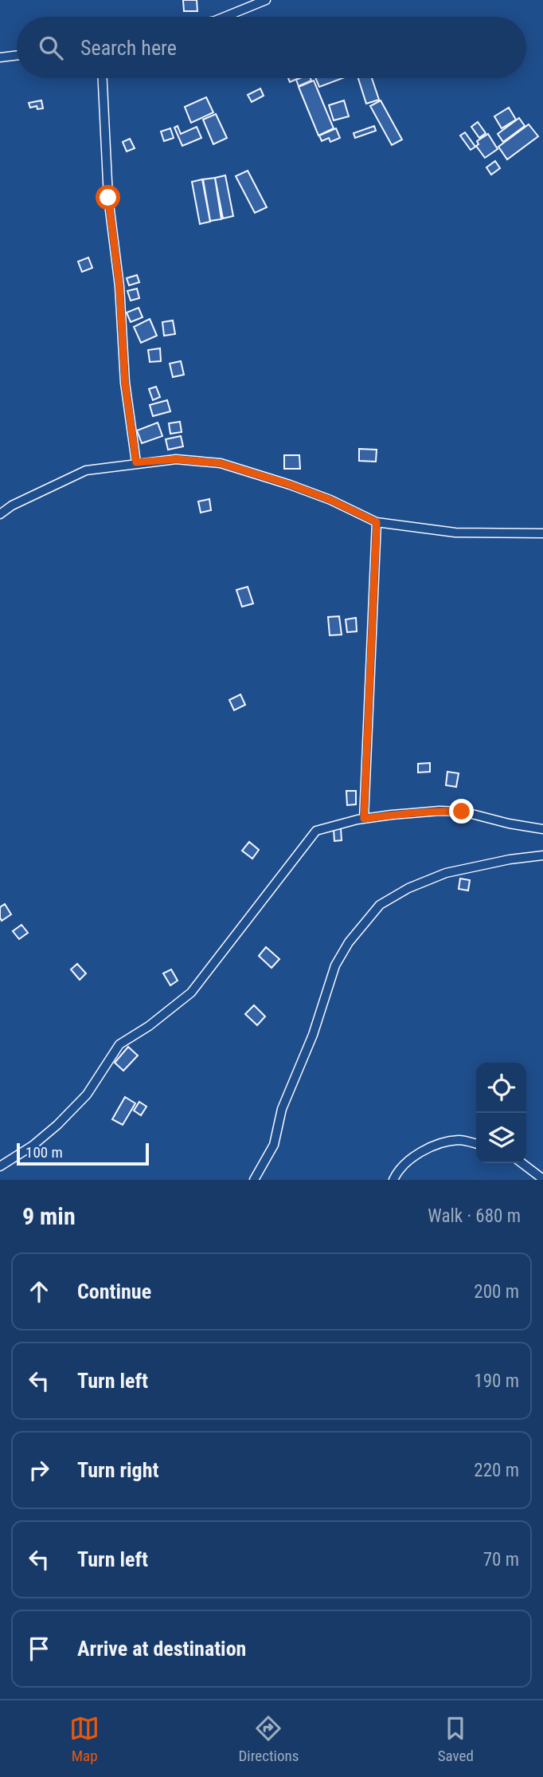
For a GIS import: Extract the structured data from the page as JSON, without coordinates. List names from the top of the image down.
{
  "scale_bar": "100 m",
  "page": {
    "search": "Search here",
    "scale": "100 m",
    "heading": ["9 min", "Walk · 680 m"],
    "list": [
      ["Continue", "200 m"],
      ["Turn left", "190 m"],
      ["Turn right", "220 m"],
      ["Turn left", "70 m"],
      "Arrive at destination"
    ],
    "nav": ["Map", "Directions", "Saved"]
  }
}
